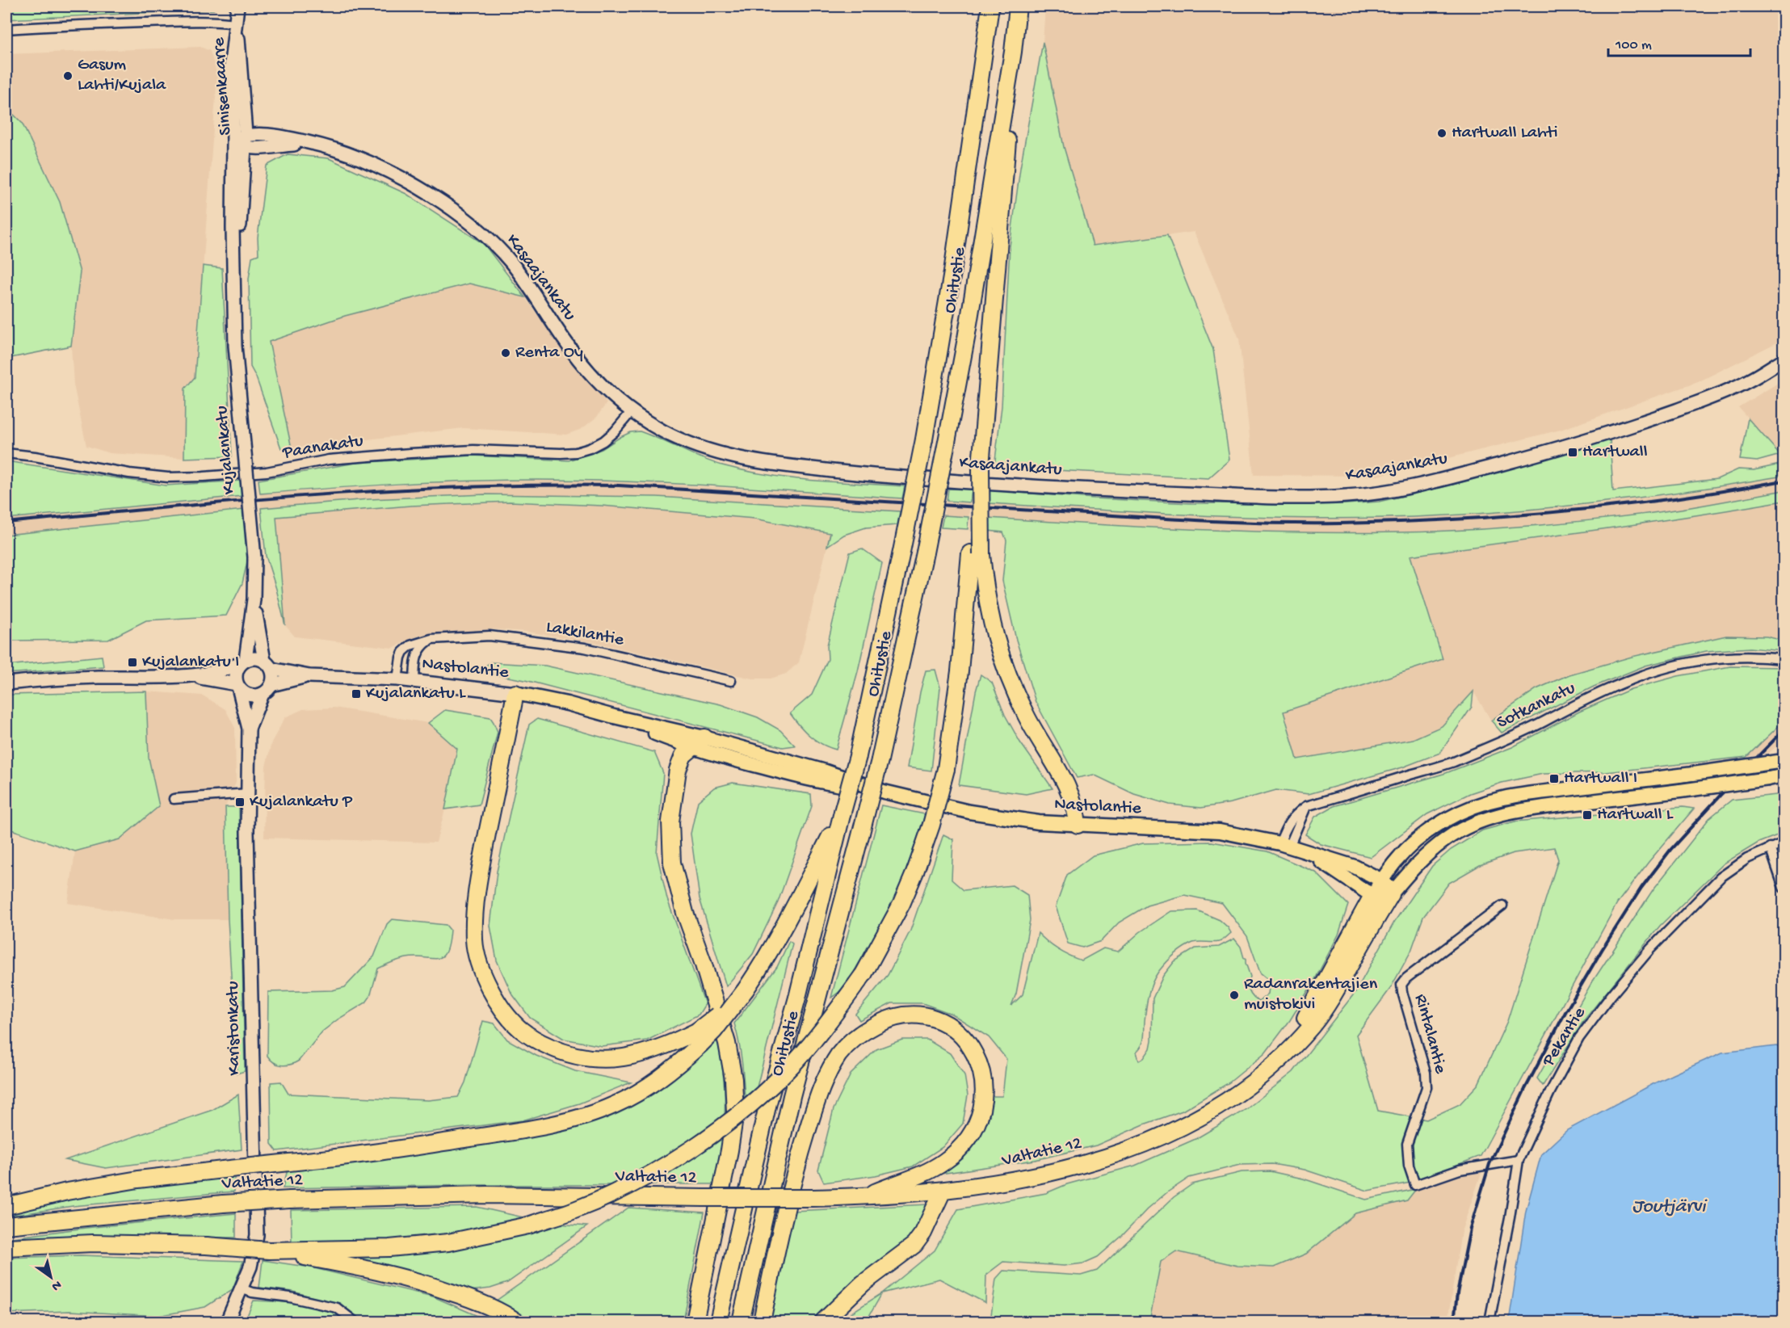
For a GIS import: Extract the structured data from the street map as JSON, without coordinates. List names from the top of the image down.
{
  "streets": {
    "highway": ["Ohitustie", "Valtatie 12"],
    "main road": ["Nastolantie"],
    "street": [
      "Sinisenkaarre",
      "Kasaajankatu",
      "Paanakatu",
      "Kujalankatu",
      "Lakkilantie",
      "Sotkankatu",
      "Karistonkatu",
      "Rintalantie",
      "Pekantie"
    ]
  },
  "crossings": [
    ["Sinisenkaarre", "Kasaajankatu"],
    ["Sinisenkaarre", "Kujalankatu"],
    ["Kasaajankatu", "Paanakatu"],
    ["Kasaajankatu", "Kujalankatu"],
    ["Kujalankatu", "Nastolantie"],
    ["Kujalankatu", "Karistonkatu"],
    ["Lakkilantie", "Nastolantie"],
    ["Nastolantie", "Sotkankatu"],
    ["Nastolantie", "Karistonkatu"],
    ["Nastolantie", "Valtatie 12"],
    ["Rintalantie", "Pekantie"]
  ],
  "water": ["Joutjärvi"],
  "places": {
    "other": [
      "Gasum Lahti/Kujala",
      "Hartwall Lahti",
      "Renta Oy",
      "Radanrakentajien muistokivi"
    ],
    "transit": [
      "Hartwall",
      "Kujalankatu I",
      "Kujalankatu L",
      "Hartwall I",
      "Kujalankatu P",
      "Hartwall L"
    ]
  },
  "scale_bar": "100 m",
  "north": "bottom right"
}
